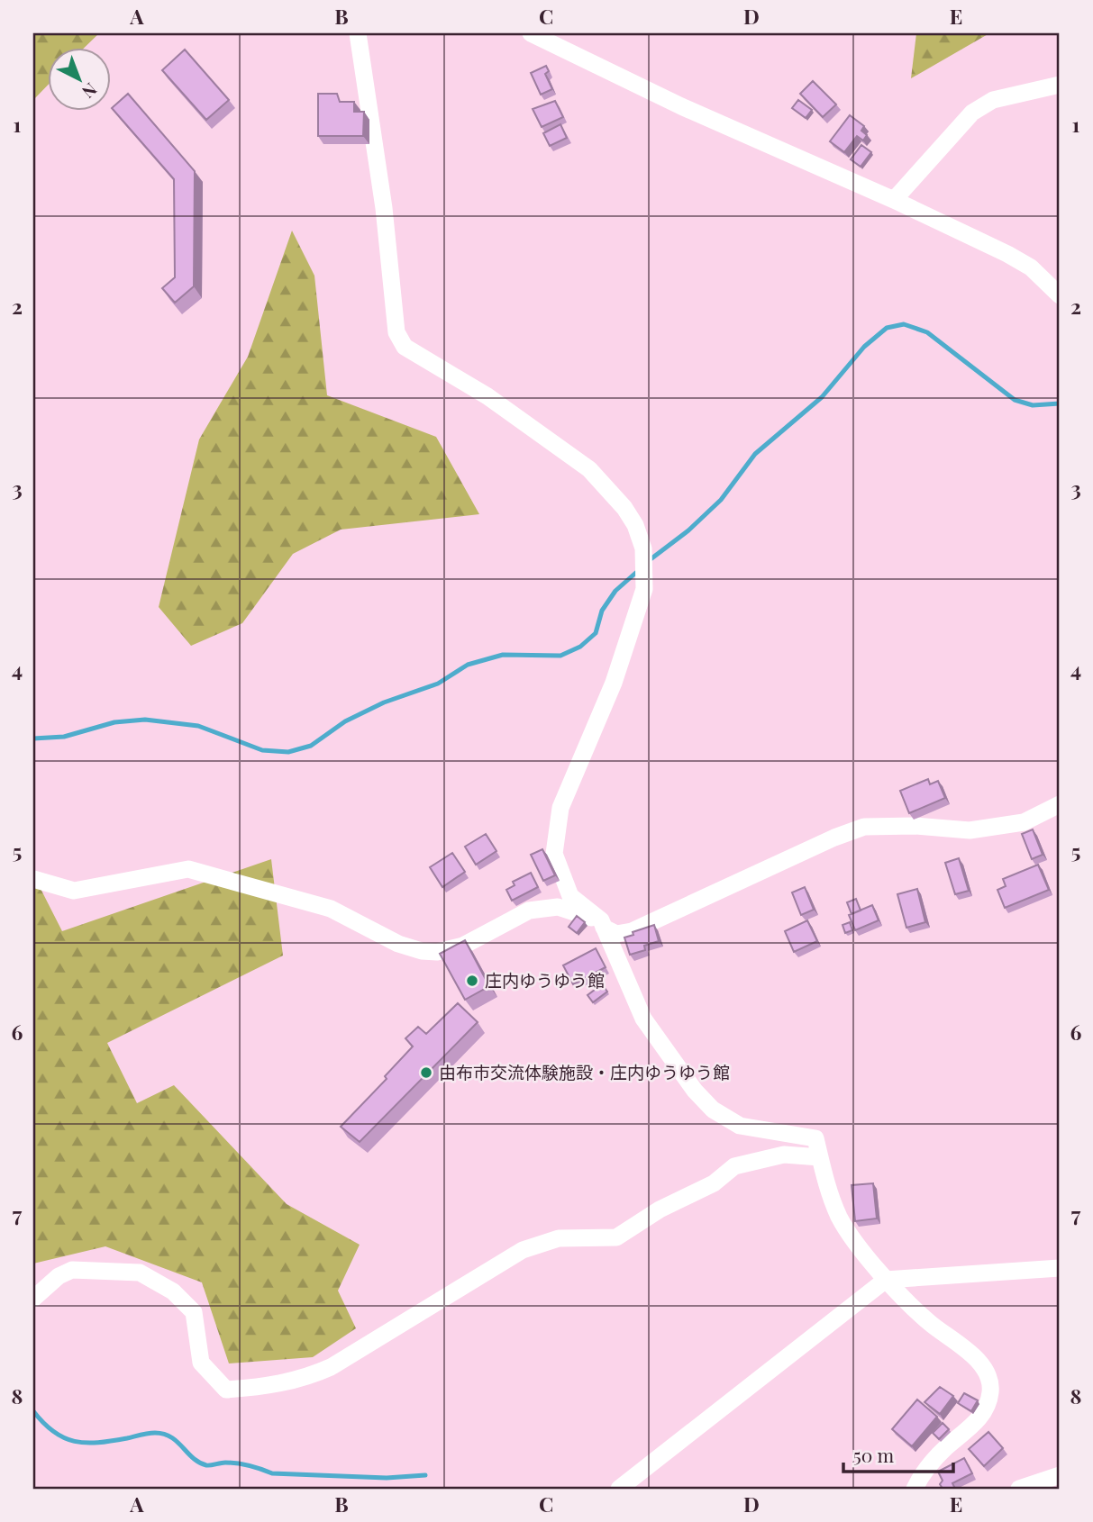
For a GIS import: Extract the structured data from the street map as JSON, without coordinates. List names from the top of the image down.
{
  "places": ["庄内ゆうゆう館", "由布市交流体験施設・庄内ゆうゆう館"],
  "scale_bar": "50 m",
  "north": "bottom right",
  "grid": {
    "columns": [
      "A",
      "B",
      "C",
      "D",
      "E"
    ],
    "rows": [
      "1",
      "2",
      "3",
      "4",
      "5",
      "6",
      "7",
      "8"
    ]
  }
}
